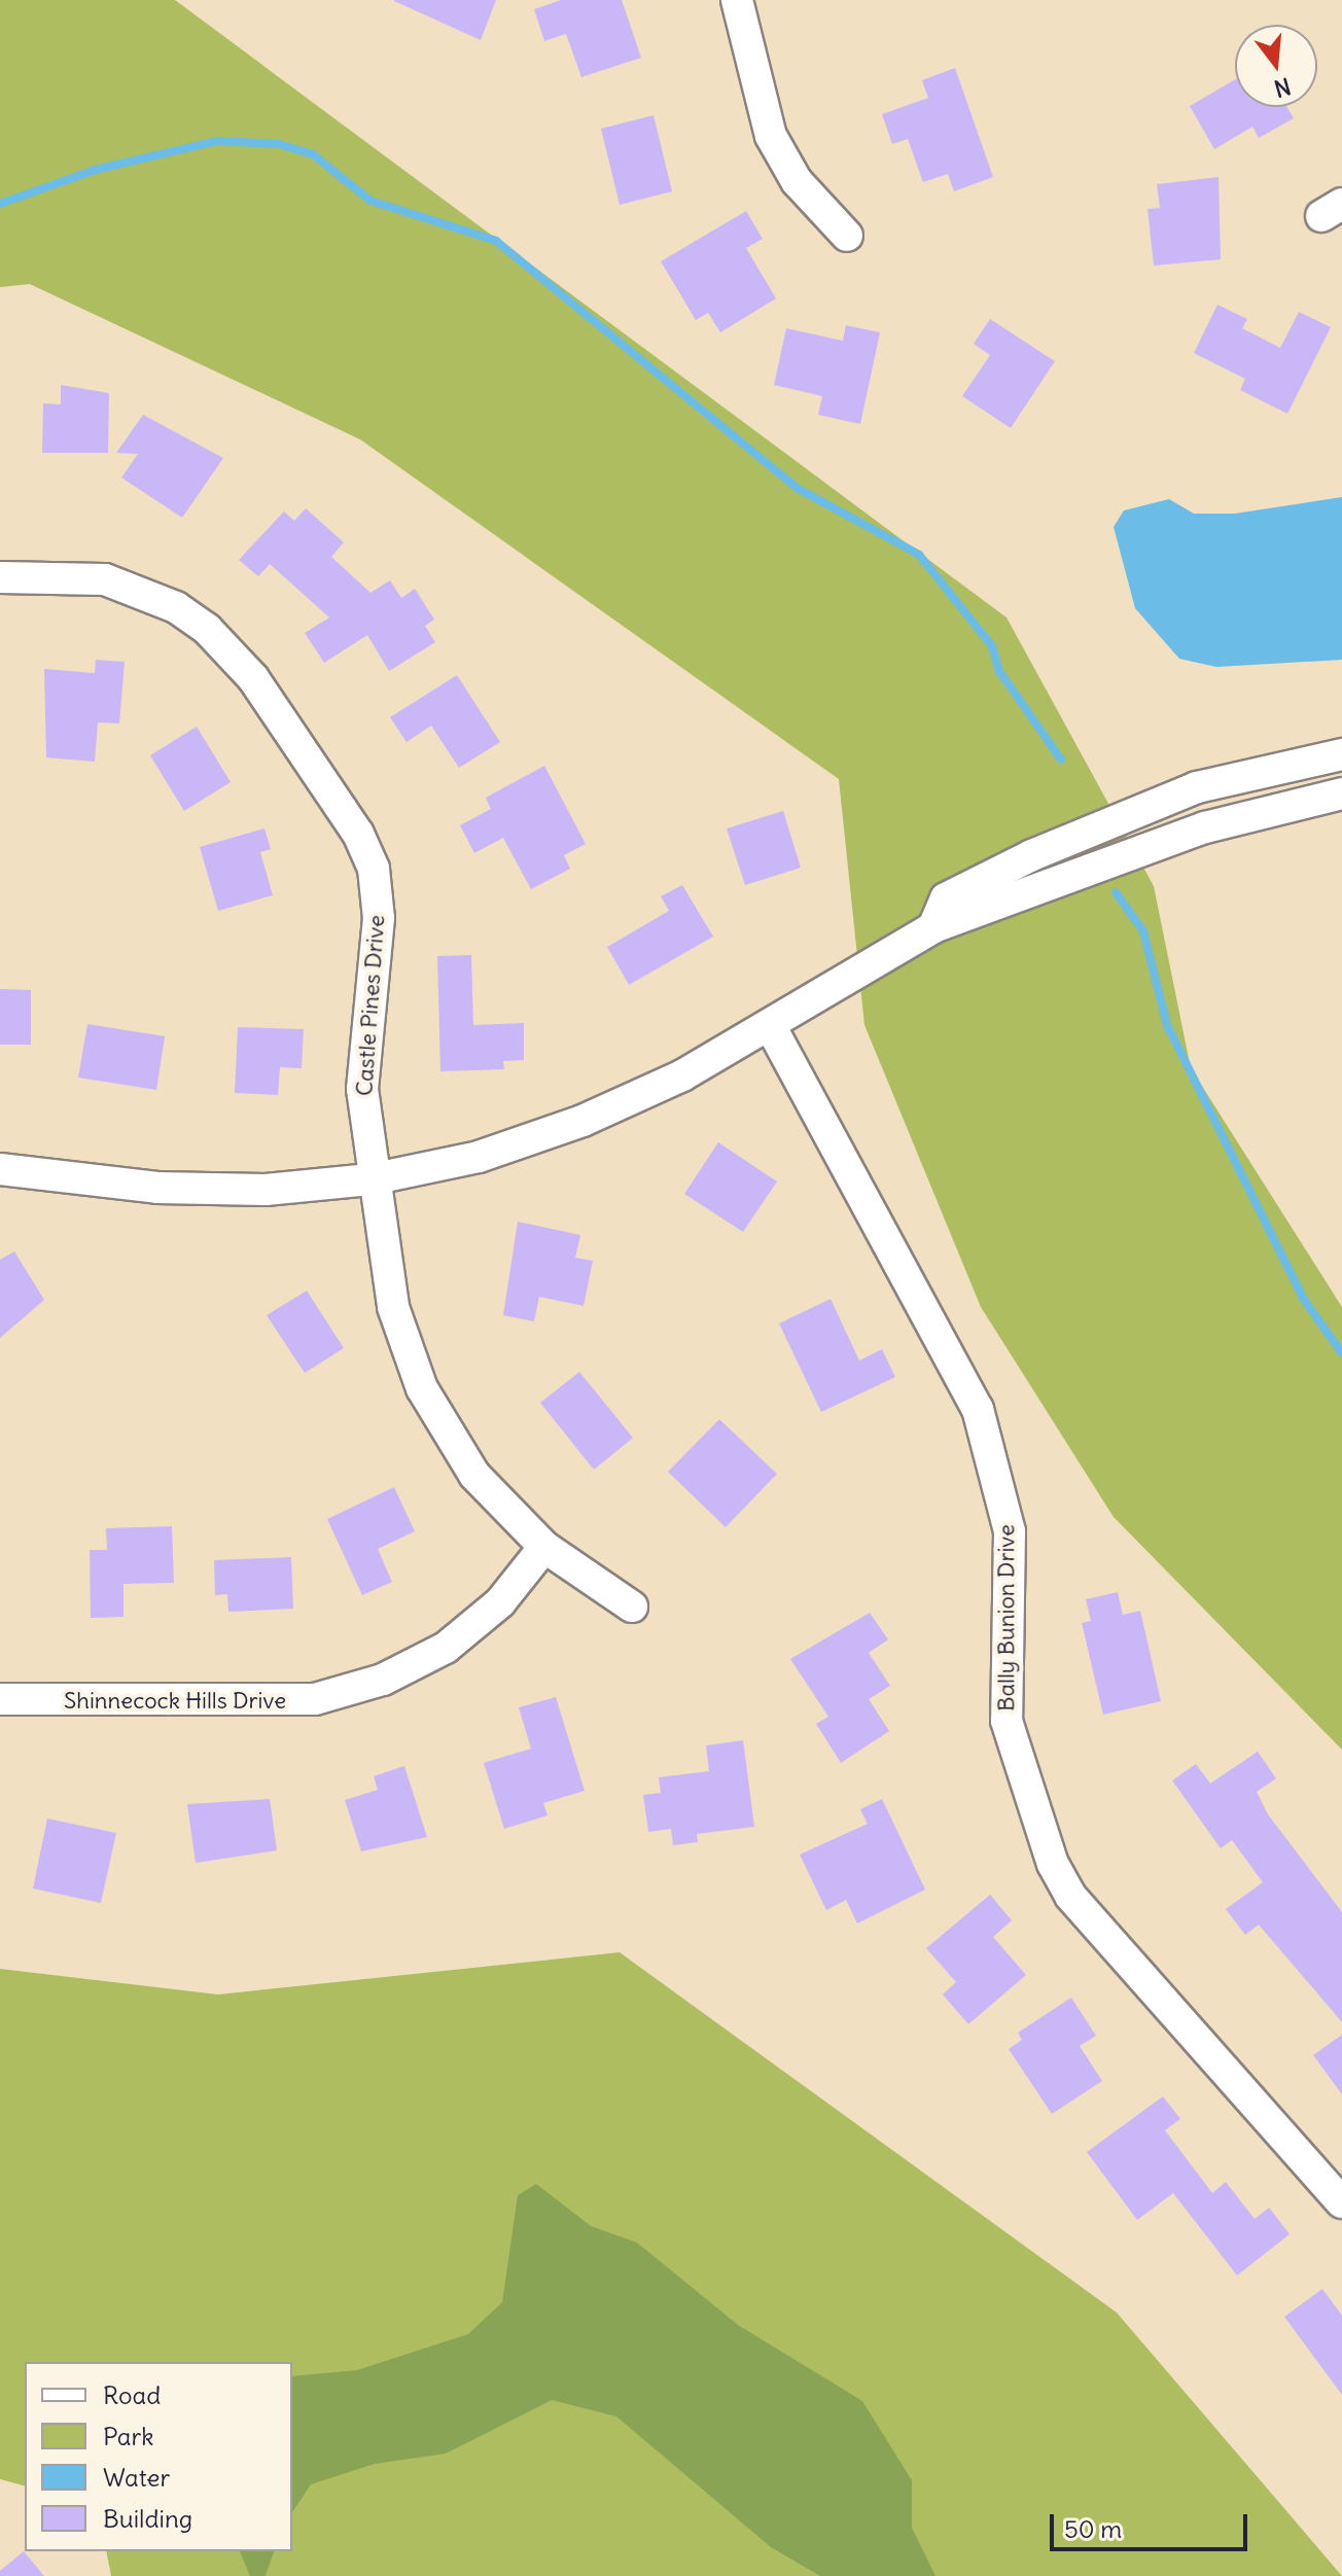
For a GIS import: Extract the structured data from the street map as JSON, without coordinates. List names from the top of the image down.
{
  "streets": {
    "street": ["Castle Pines Drive", "Bally Bunion Drive", "Shinnecock Hills Drive"]
  },
  "crossings": [
    ["Castle Pines Drive", "Shinnecock Hills Drive"]
  ],
  "legend": [
    "Road",
    "Park",
    "Water",
    "Building"
  ],
  "scale_bar": "50 m",
  "north": "bottom"
}
